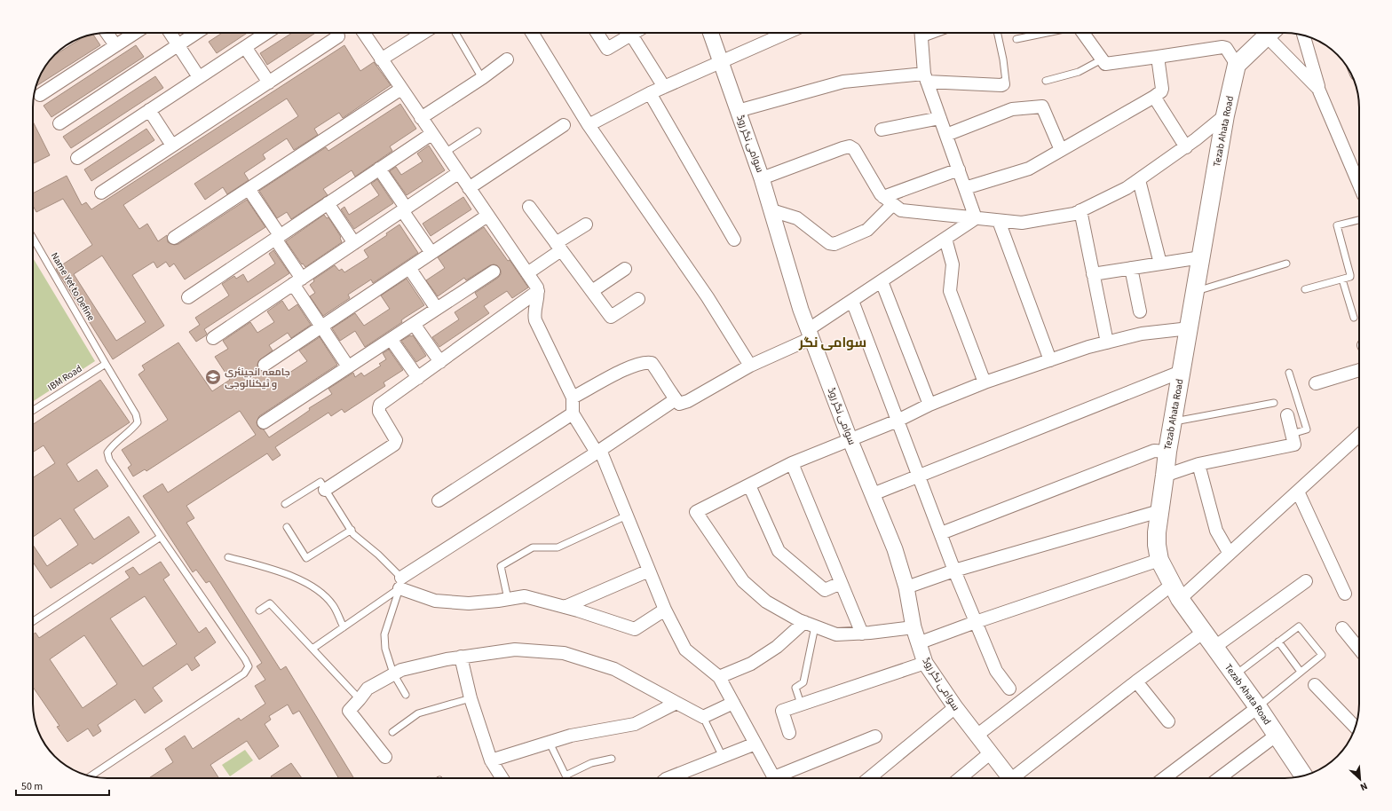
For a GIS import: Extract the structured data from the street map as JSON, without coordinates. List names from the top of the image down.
{
  "streets": {
    "main road": ["Tezab Ahata Road"],
    "street": ["سوامی نگر روڈ"],
    "lane": ["Name Yet to Define", "IBM Road"]
  },
  "crossings": [
    ["Name Yet to Define", "IBM Road"]
  ],
  "districts": ["سوامی نگر"],
  "places": {
    "school or university": ["جامعہ انجینئری و ٹیکنالوجی"]
  },
  "scale_bar": "50 m",
  "north": "bottom right"
}
